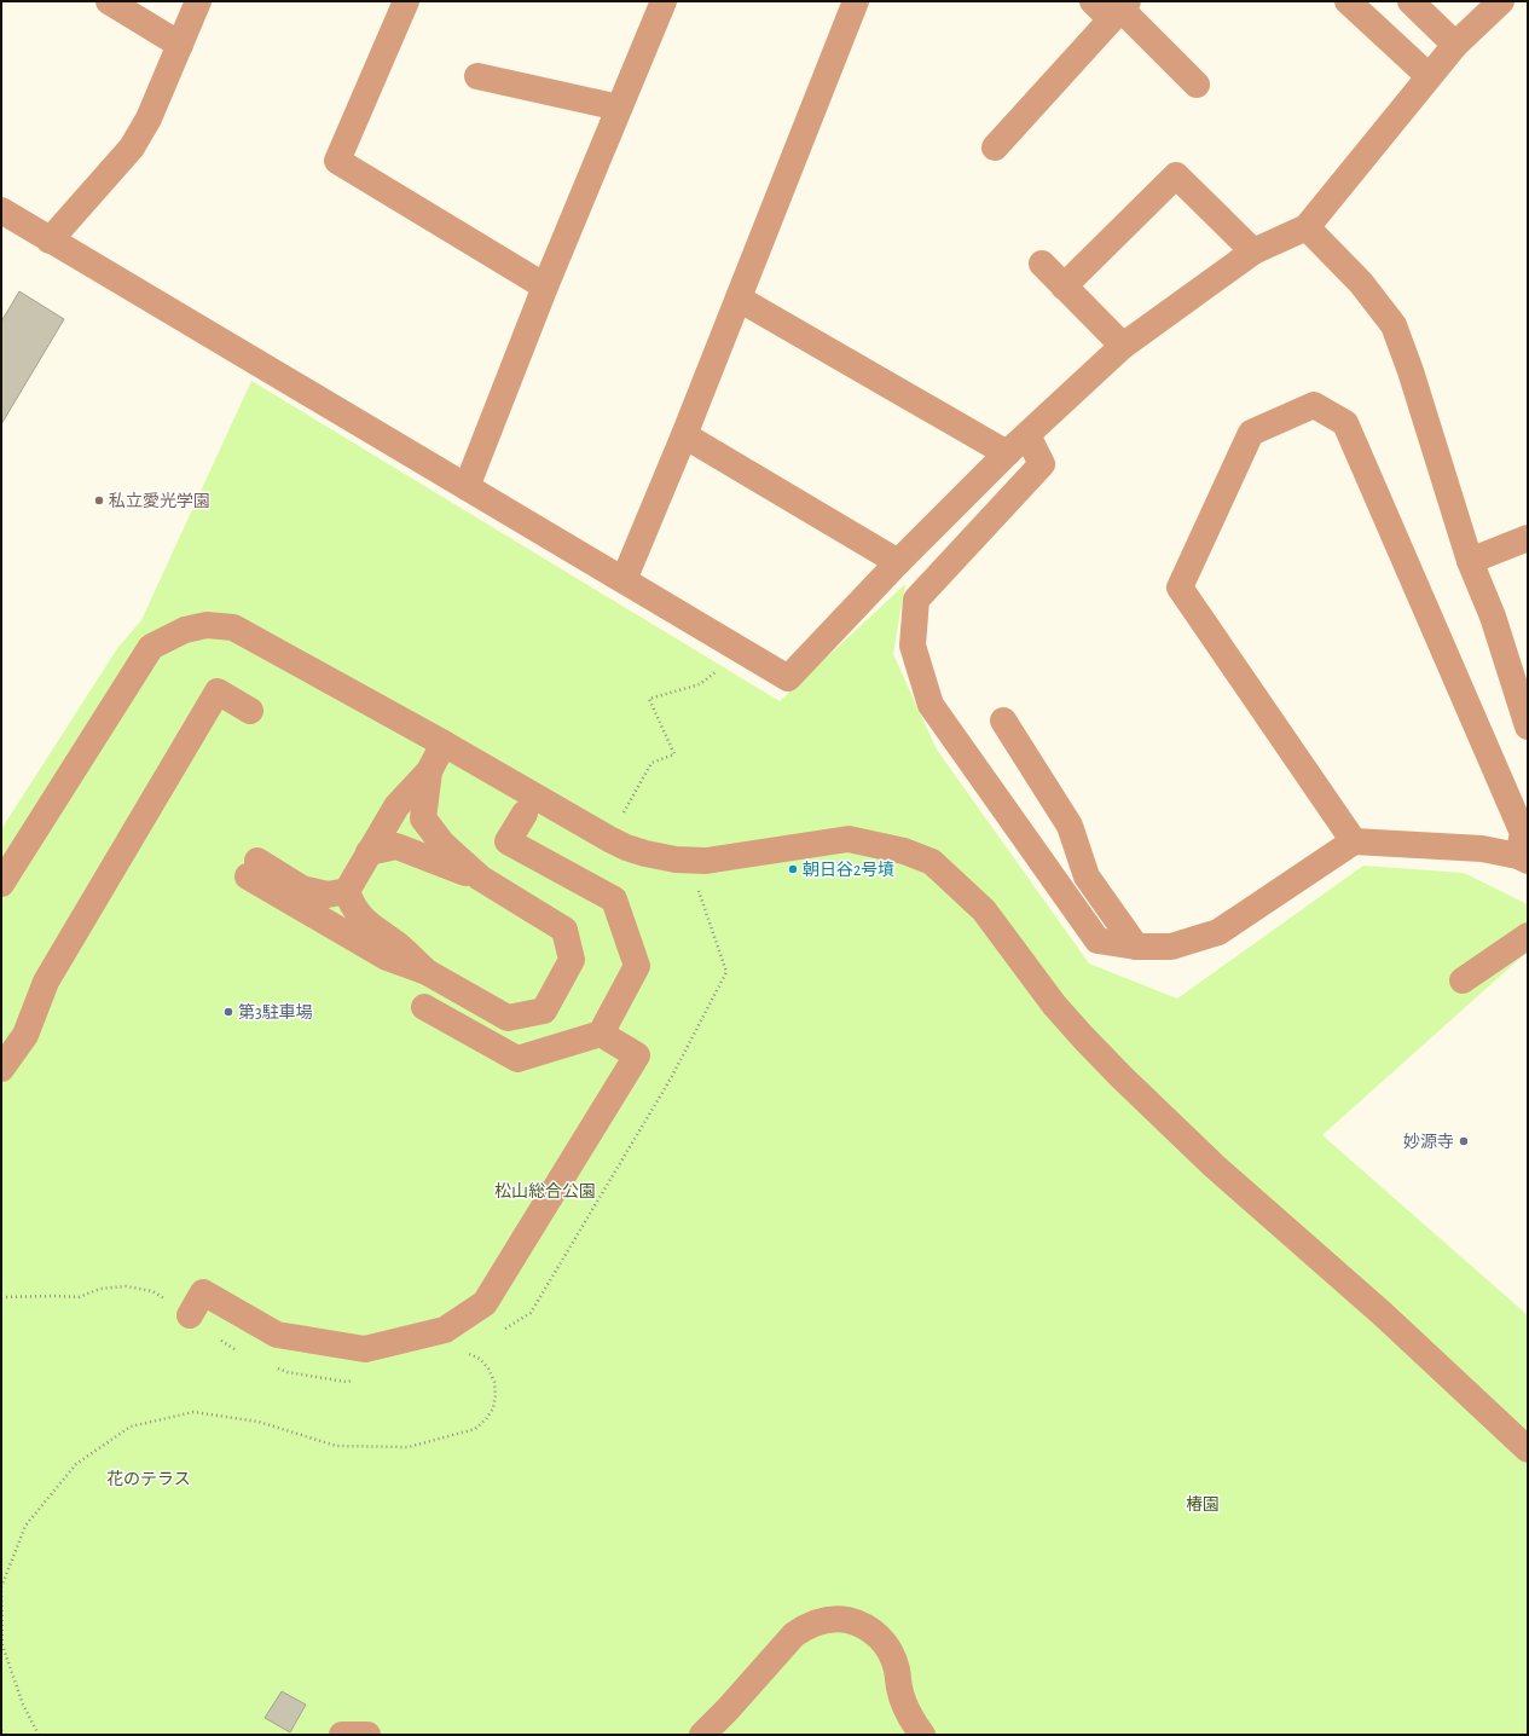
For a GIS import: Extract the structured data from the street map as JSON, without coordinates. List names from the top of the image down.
{
  "parks": ["松山総合公園", "花のテラス", "椿園"],
  "places": [
    "私立愛光学園",
    "朝日谷2号墳",
    "第3駐車場",
    "妙源寺"
  ]
}
